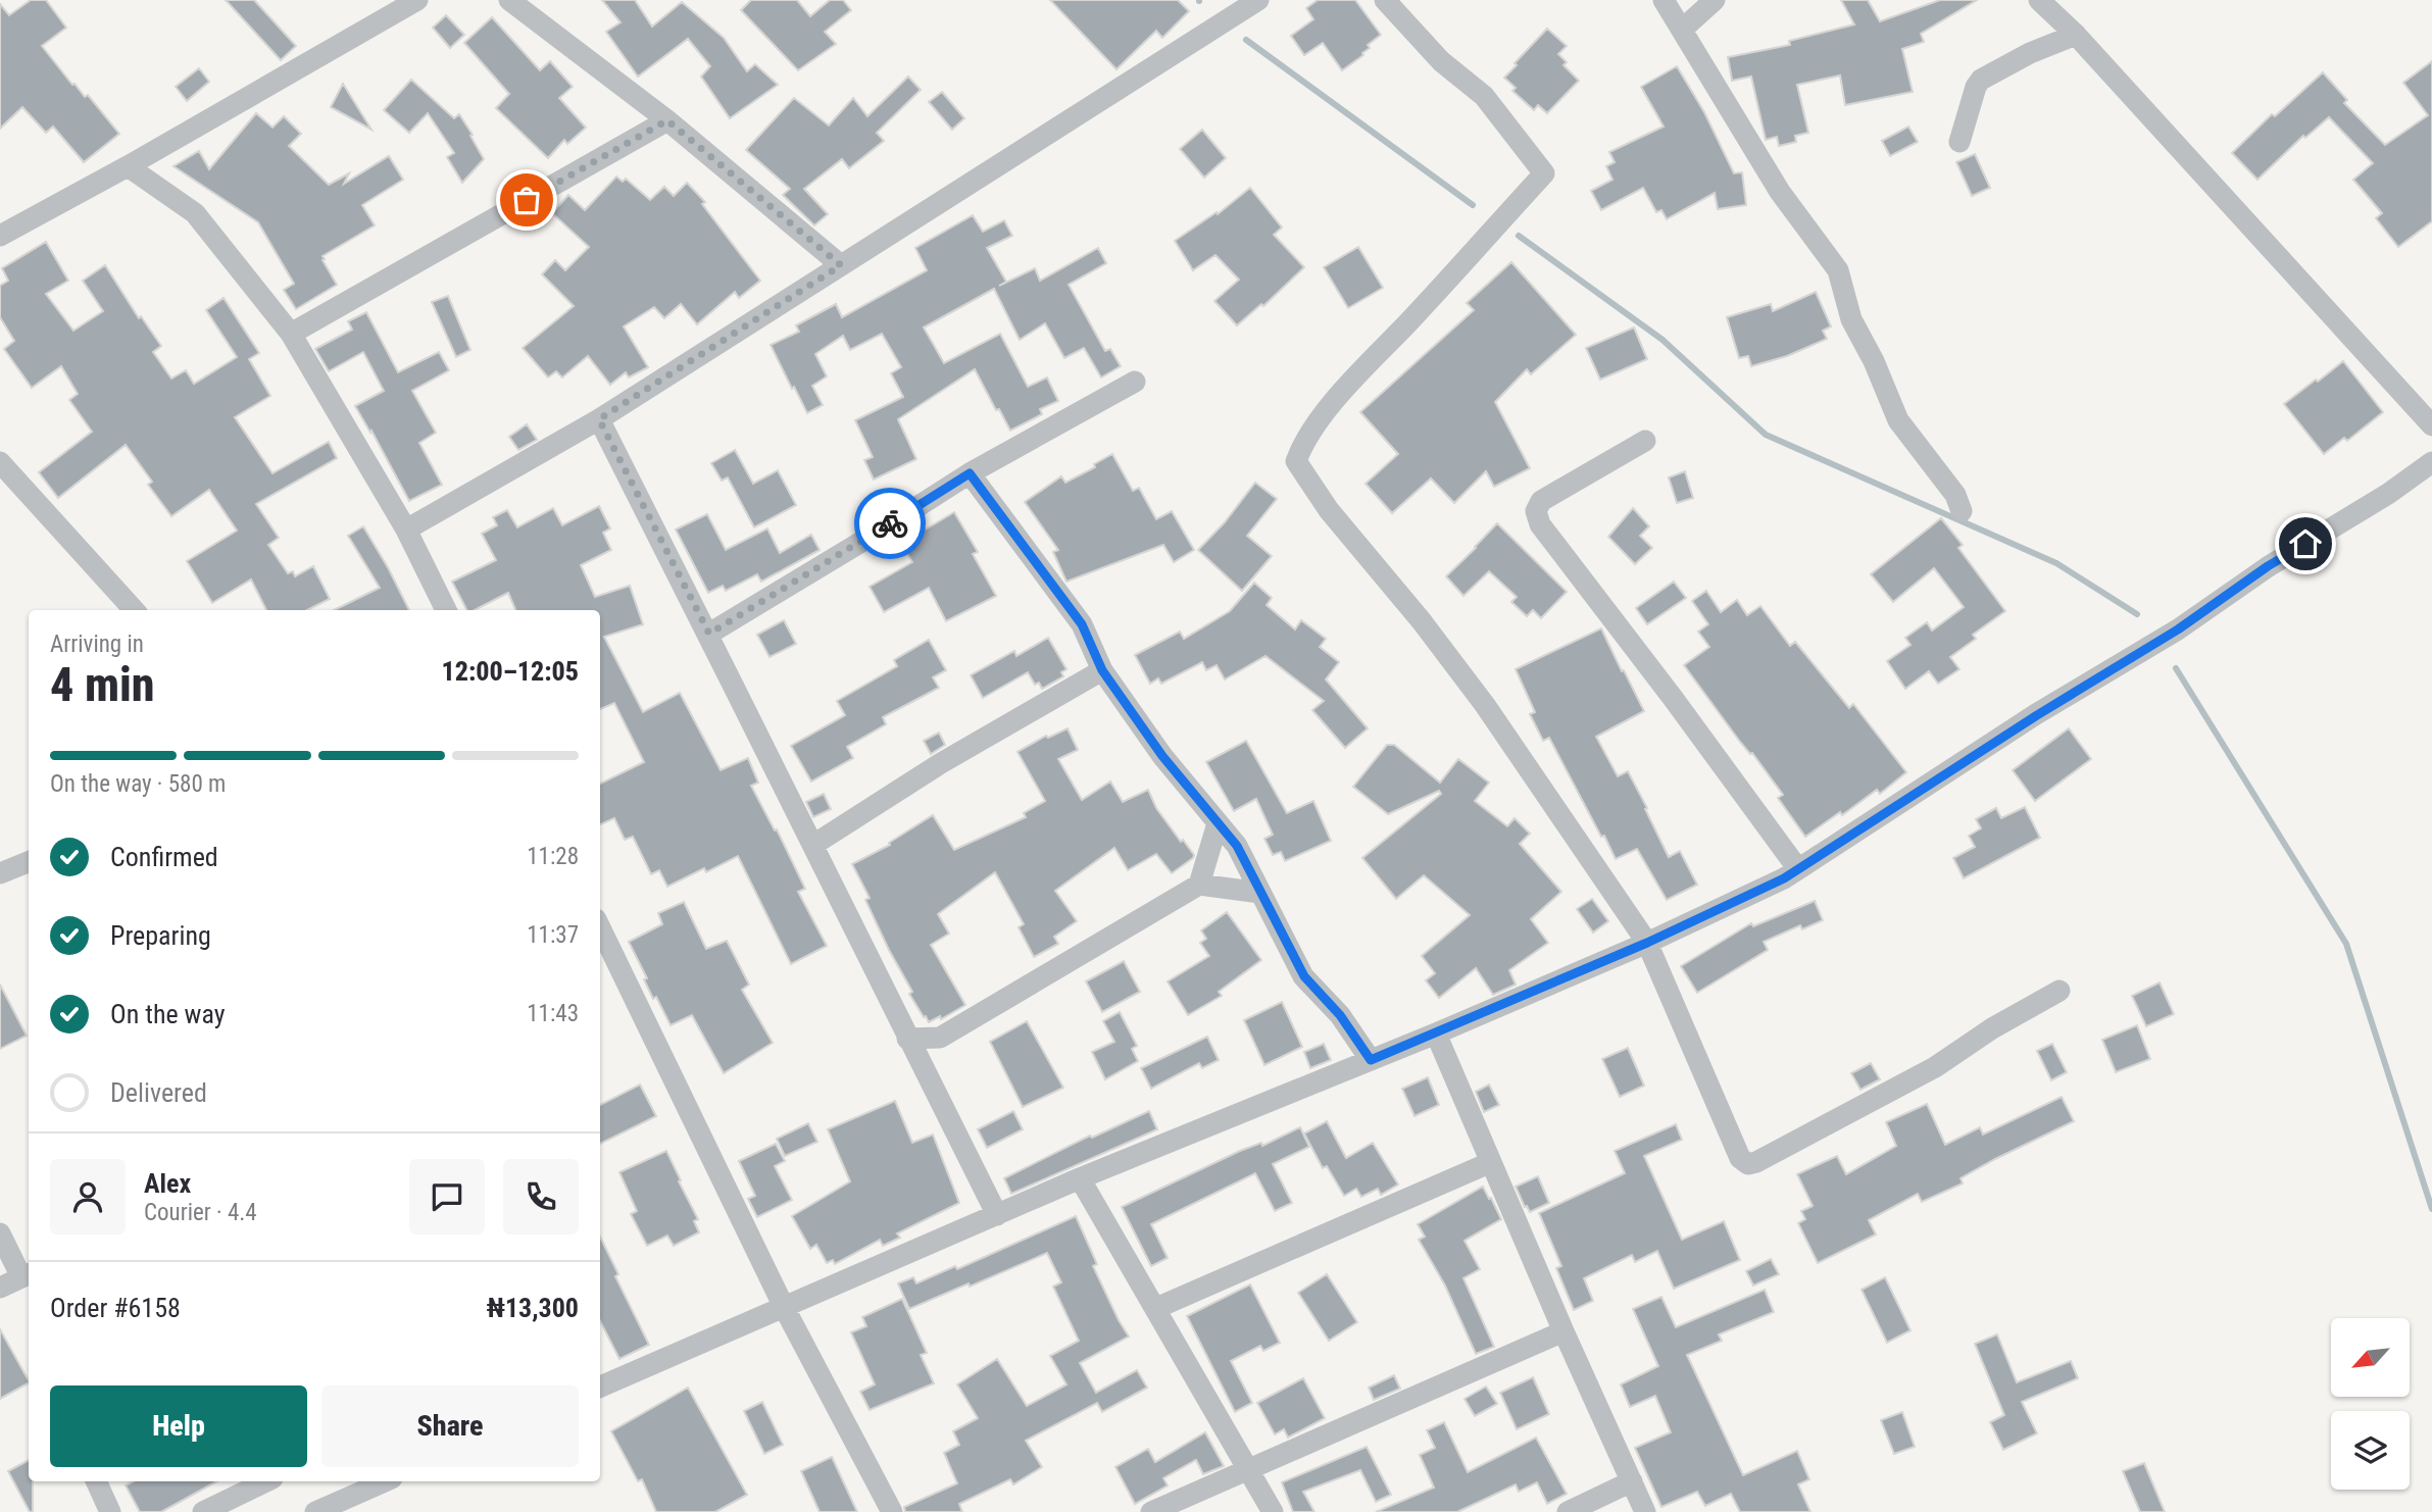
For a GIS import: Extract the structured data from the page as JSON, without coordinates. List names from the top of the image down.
{
  "north": "bottom left",
  "page": {
    "heading": ["4 min", "Arriving in", "12:00–12:05"],
    "panel": [
      "Alex",
      "Courier · 4.4",
      "Order #6158",
      "₦13,300"
    ],
    "bar": "On the way · 580 m",
    "list": [
      ["Confirmed", "11:28"],
      ["Preparing", "11:37"],
      ["On the way", "11:43"],
      "Delivered"
    ],
    "buttons": ["Help", "Share"]
  }
}
